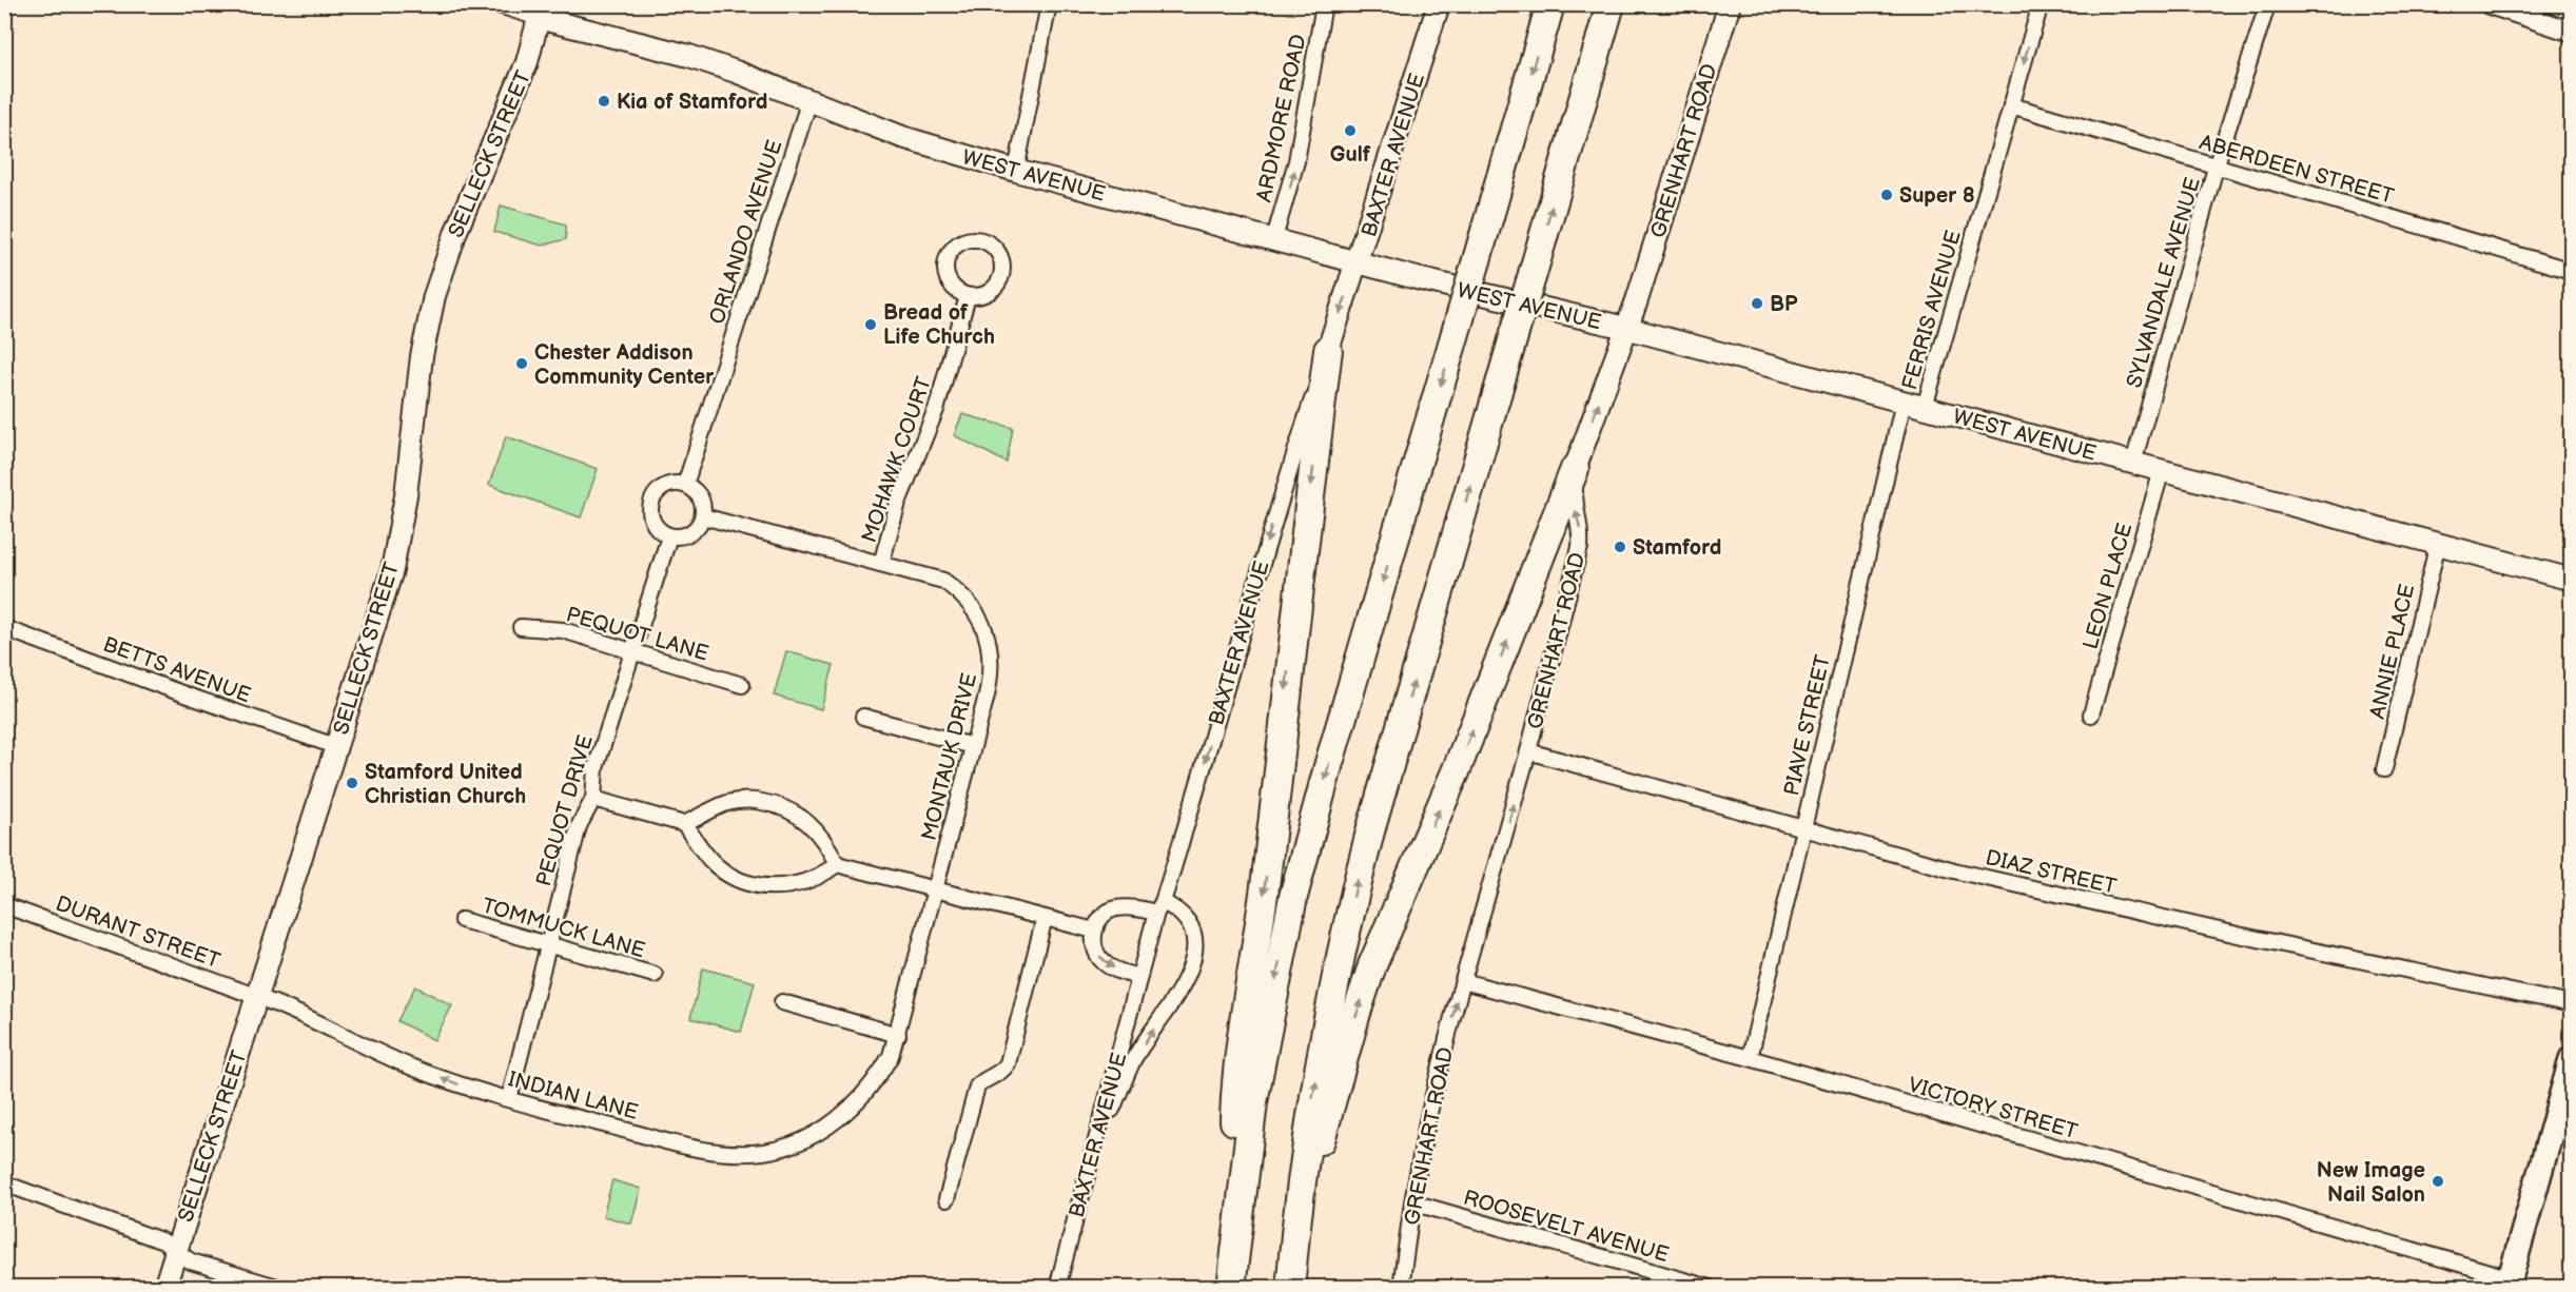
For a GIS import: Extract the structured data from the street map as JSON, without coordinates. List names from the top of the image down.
{
  "streets": {
    "main road": [
      "GRENHART ROAD",
      "SELLECK STREET",
      "BAXTER AVENUE",
      "WEST AVENUE"
    ],
    "street": [
      "ARDMORE ROAD",
      "ABERDEEN STREET",
      "ORLANDO AVENUE",
      "SYLVANDALE AVENUE",
      "FERRIS AVENUE",
      "MOHAWK COURT",
      "LEON PLACE",
      "PEQUOT LANE",
      "ANNIE PLACE",
      "BETTS AVENUE",
      "PIAVE STREET",
      "MONTAUK DRIVE",
      "PEQUOT DRIVE",
      "DIAZ STREET",
      "TOMMUCK LANE",
      "DURANT STREET",
      "INDIAN LANE",
      "VICTORY STREET",
      "ROOSEVELT AVENUE"
    ]
  },
  "crossings": [
    ["ARDMORE ROAD", "WEST AVENUE"],
    ["GRENHART ROAD", "WEST AVENUE"],
    ["GRENHART ROAD", "DIAZ STREET"],
    ["GRENHART ROAD", "VICTORY STREET"],
    ["GRENHART ROAD", "ROOSEVELT AVENUE"],
    ["SELLECK STREET", "WEST AVENUE"],
    ["SELLECK STREET", "BETTS AVENUE"],
    ["SELLECK STREET", "DURANT STREET"],
    ["SELLECK STREET", "INDIAN LANE"],
    ["BAXTER AVENUE", "WEST AVENUE"],
    ["ABERDEEN STREET", "SYLVANDALE AVENUE"],
    ["ABERDEEN STREET", "FERRIS AVENUE"],
    ["WEST AVENUE", "ORLANDO AVENUE"],
    ["WEST AVENUE", "SYLVANDALE AVENUE"],
    ["WEST AVENUE", "FERRIS AVENUE"],
    ["WEST AVENUE", "LEON PLACE"],
    ["WEST AVENUE", "ANNIE PLACE"],
    ["WEST AVENUE", "PIAVE STREET"],
    ["ORLANDO AVENUE", "MONTAUK DRIVE"],
    ["ORLANDO AVENUE", "PEQUOT DRIVE"],
    ["MOHAWK COURT", "MONTAUK DRIVE"],
    ["PEQUOT LANE", "PEQUOT DRIVE"],
    ["PIAVE STREET", "DIAZ STREET"],
    ["PIAVE STREET", "VICTORY STREET"],
    ["MONTAUK DRIVE", "PEQUOT DRIVE"],
    ["MONTAUK DRIVE", "INDIAN LANE"],
    ["PEQUOT DRIVE", "TOMMUCK LANE"],
    ["PEQUOT DRIVE", "INDIAN LANE"],
    ["DURANT STREET", "INDIAN LANE"]
  ],
  "one_way": [
    "ARDMORE ROAD",
    "GRENHART ROAD",
    "BAXTER AVENUE",
    "INDIAN LANE"
  ],
  "places": [
    "Kia of Stamford",
    "Gulf",
    "Super 8",
    "BP",
    "Bread of Life Church",
    "Chester Addison Community Center",
    "Stamford",
    "Stamford United Christian Church",
    "New Image Nail Salon"
  ]
}
